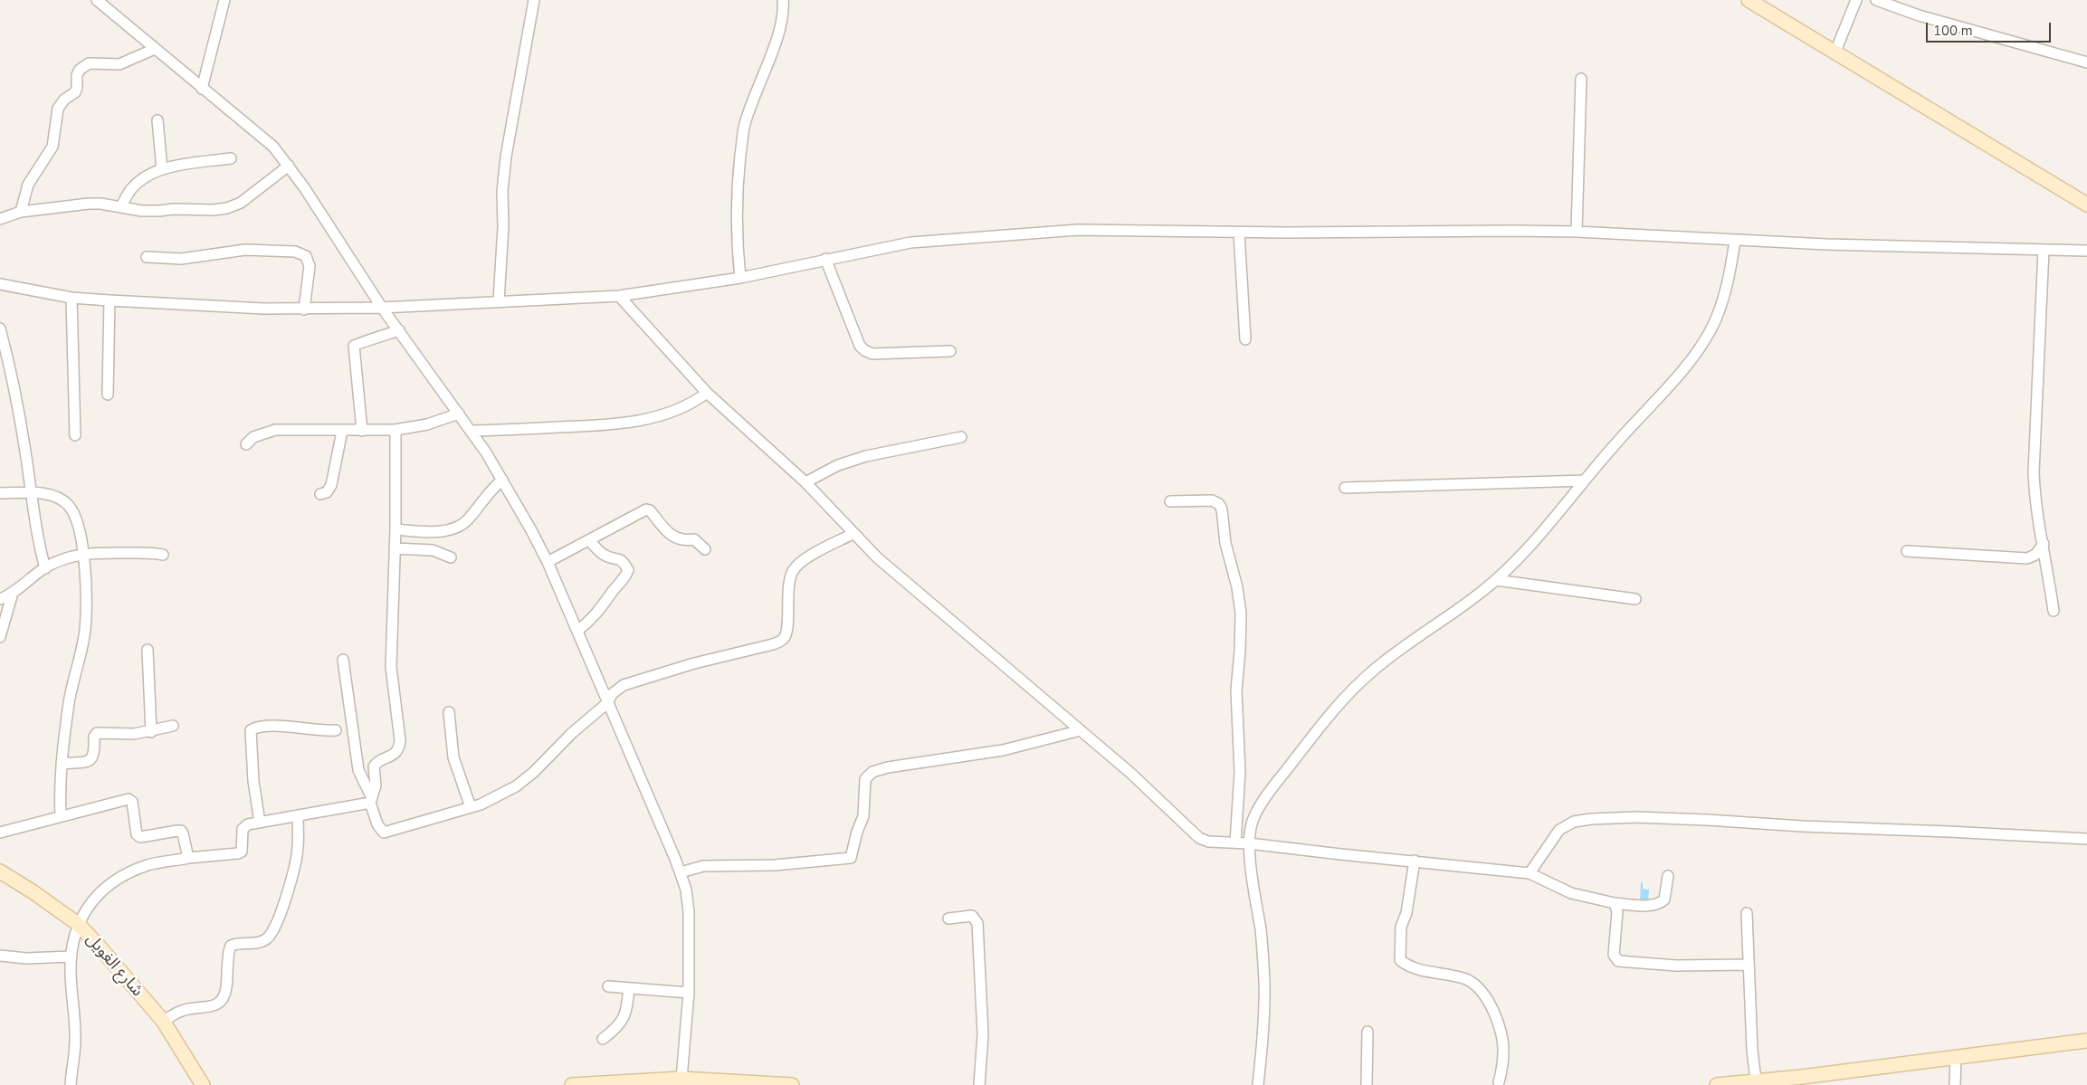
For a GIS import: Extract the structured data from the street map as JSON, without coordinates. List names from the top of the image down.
{
  "streets": {
    "street": ["شارع الغويل"]
  },
  "scale_bar": "100 m"
}
